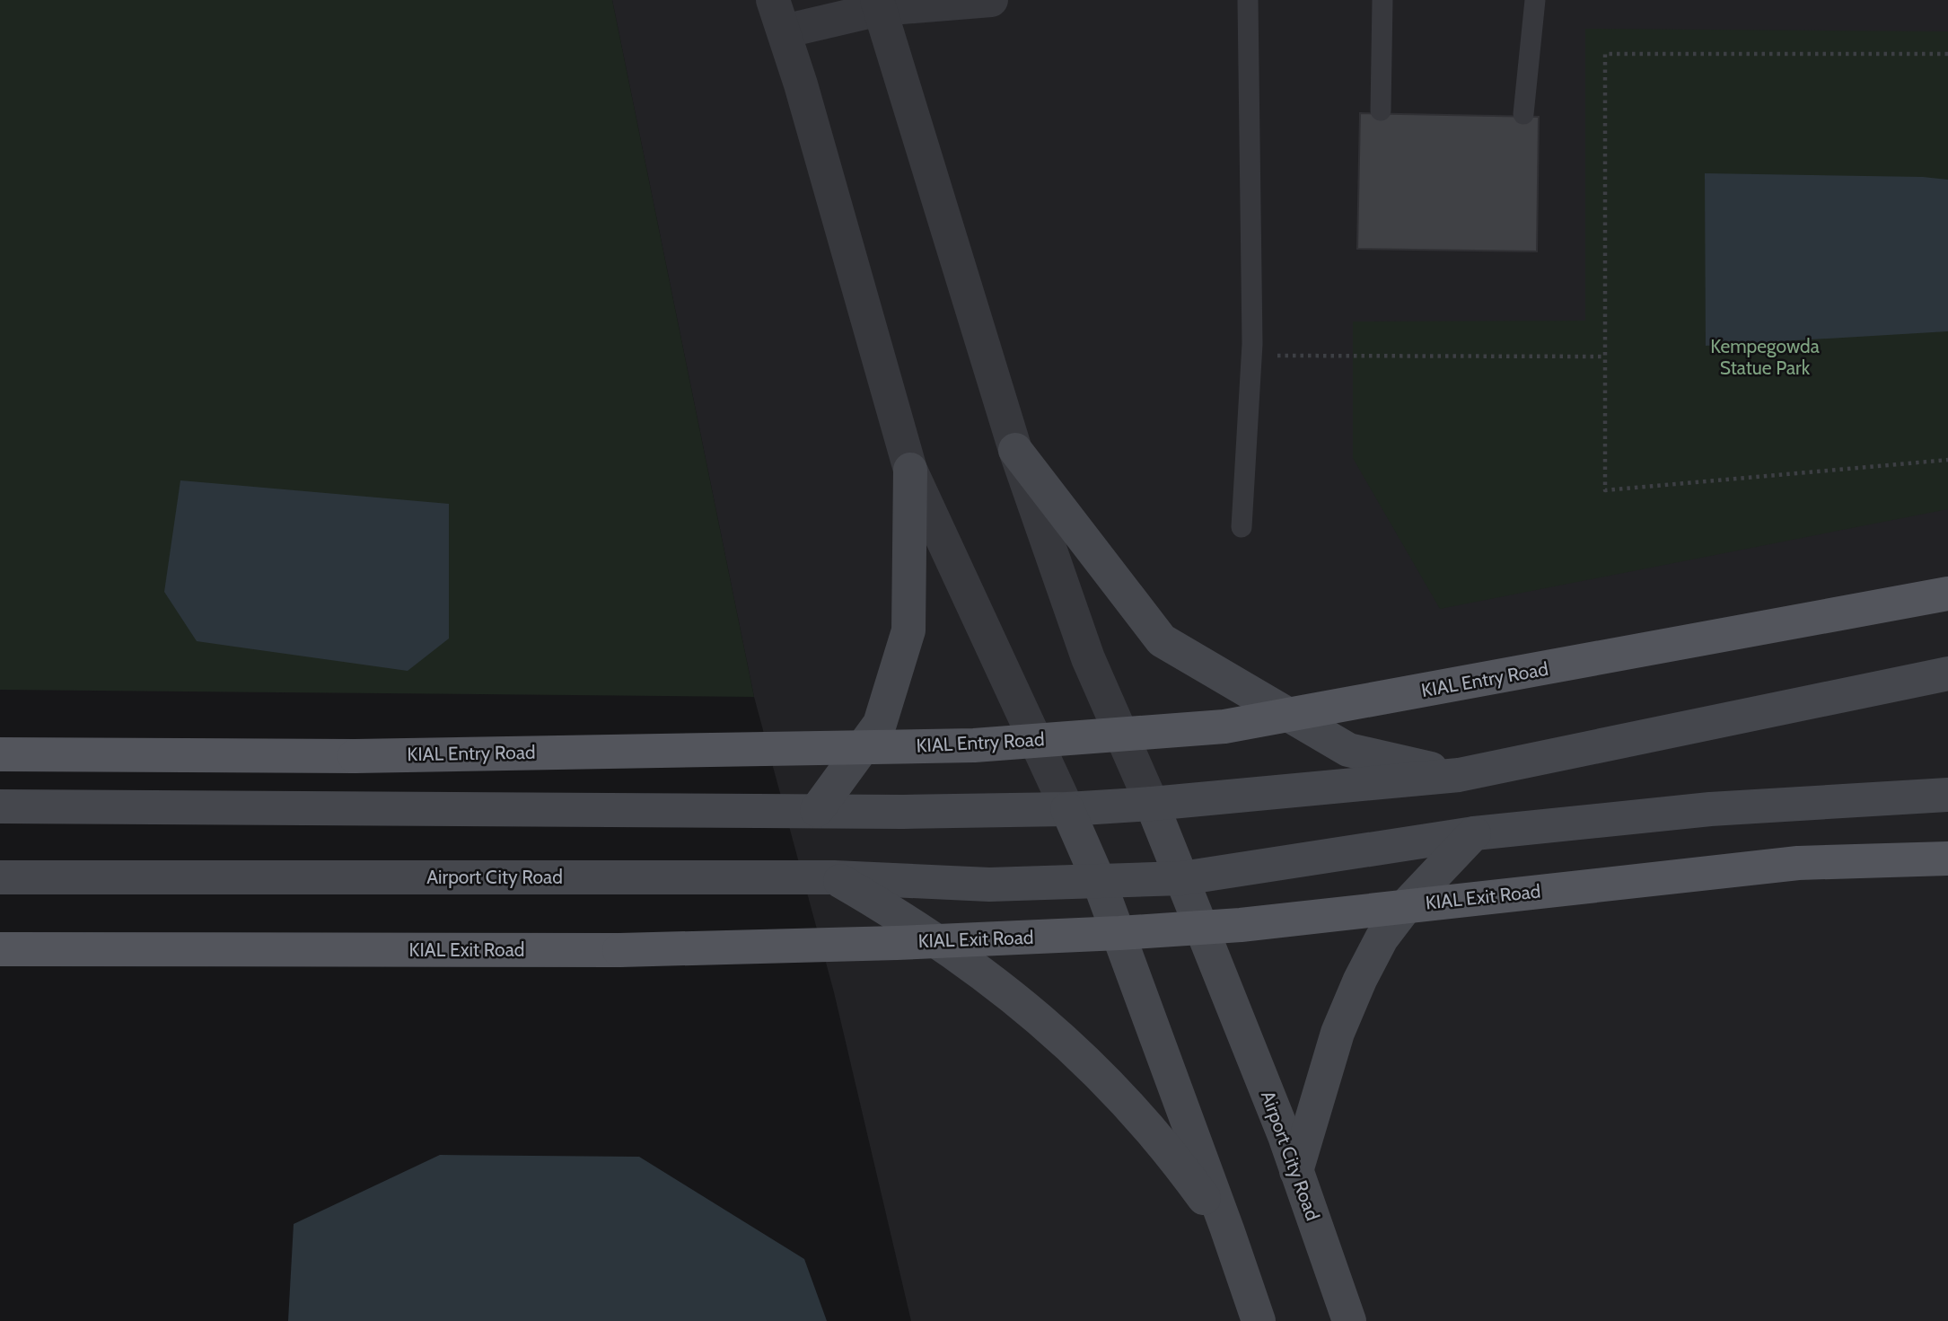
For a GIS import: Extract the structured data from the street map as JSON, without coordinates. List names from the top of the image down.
{
  "streets": {
    "main road": ["KIAL Entry Road", "Airport City Road", "KIAL Exit Road"]
  },
  "parks": ["Kempegowda Statue Park"]
}
